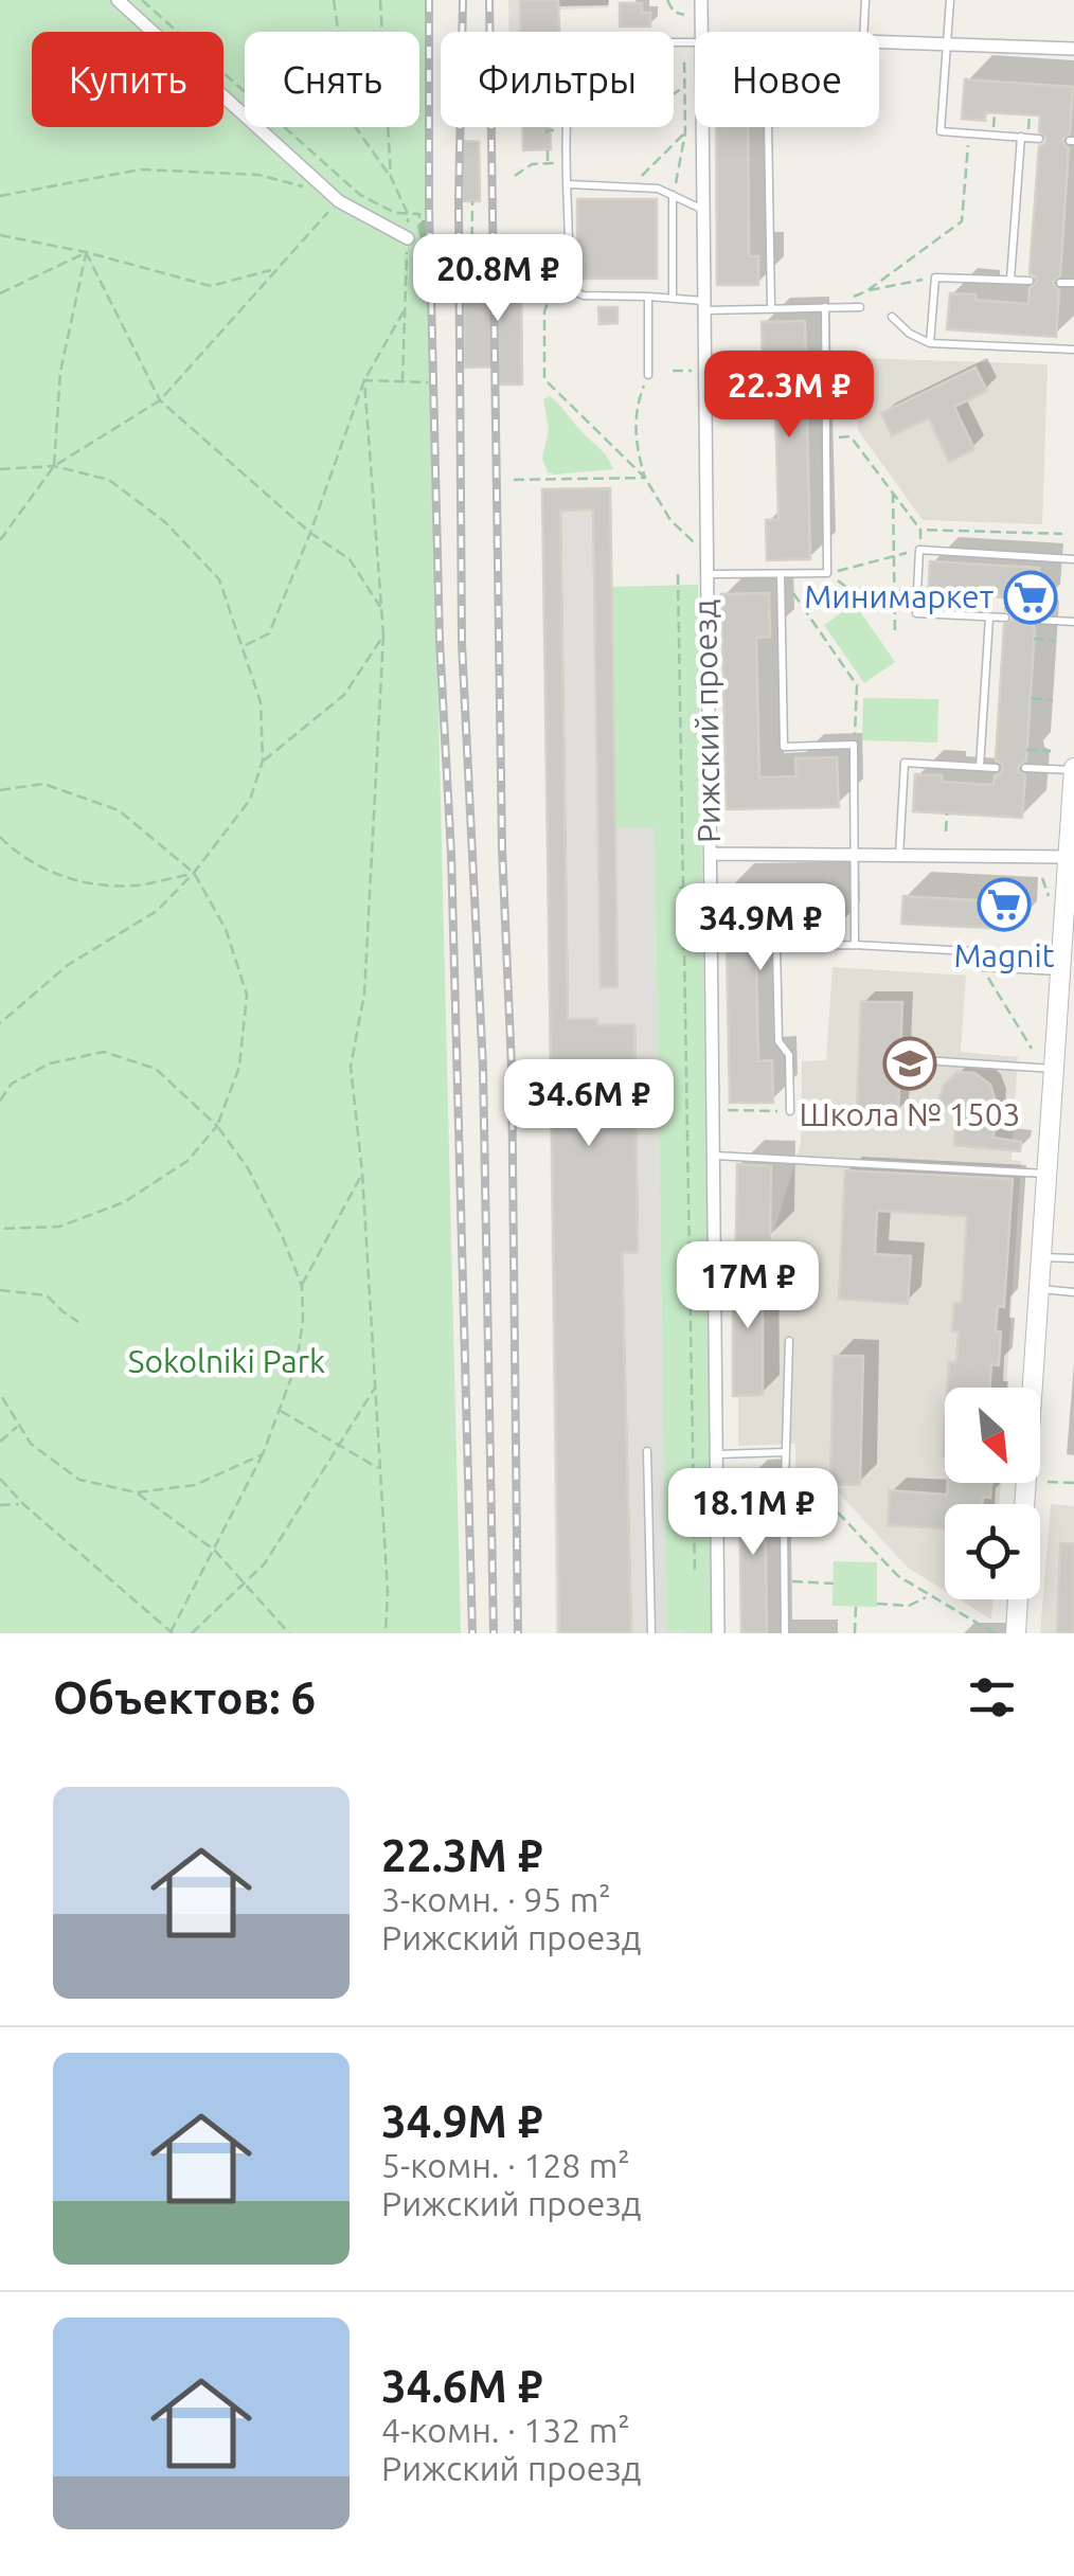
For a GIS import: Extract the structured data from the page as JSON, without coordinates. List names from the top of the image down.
{
  "streets": {
    "street": ["Рижский проезд"]
  },
  "parks": ["Sokolniki Park"],
  "places": {
    "supermarket": ["Минимаркет", "Magnit"],
    "school or university": ["Школа № 1503"]
  },
  "north": "bottom right",
  "page": {
    "chip": [
      "Купить",
      "Снять",
      "Фильтры",
      "Новое"
    ],
    "price": [
      "20.8M ₽",
      "22.3M ₽",
      "34.9M ₽",
      "34.6M ₽",
      "17M ₽",
      "18.1M ₽"
    ],
    "heading": "Объектов: 6",
    "list": [
      {
        "name": "22.3M ₽",
        "note": "3-комн. · 95 m² · Рижский проезд"
      },
      {
        "name": "34.9M ₽",
        "note": "5-комн. · 128 m² · Рижский проезд"
      },
      {
        "name": "34.6M ₽",
        "note": "4-комн. · 132 m² · Рижский проезд"
      }
    ]
  }
}
